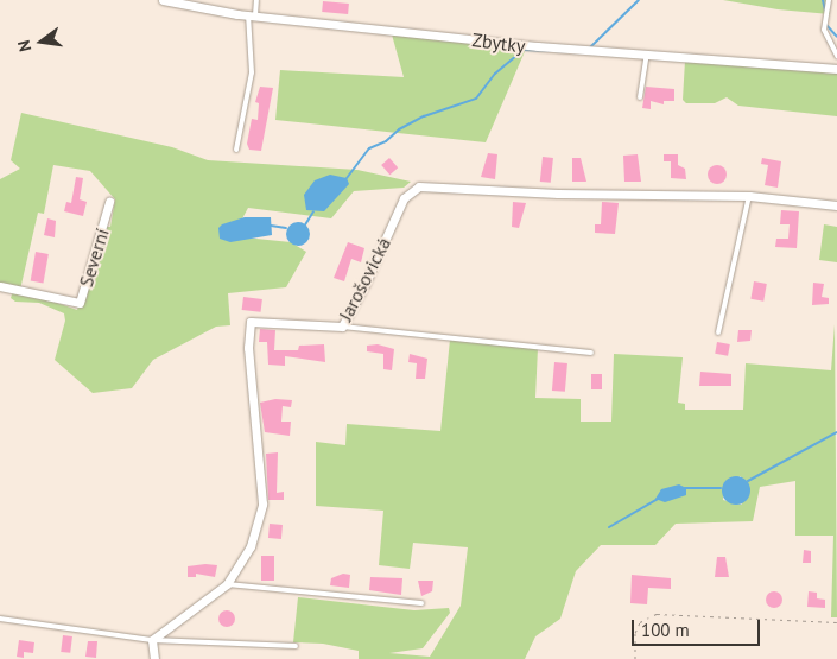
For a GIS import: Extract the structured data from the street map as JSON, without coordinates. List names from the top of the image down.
{
  "streets": {
    "street": ["Zbytky", "Severní", "Jarošovická"]
  },
  "scale_bar": "100 m",
  "north": "left"
}
